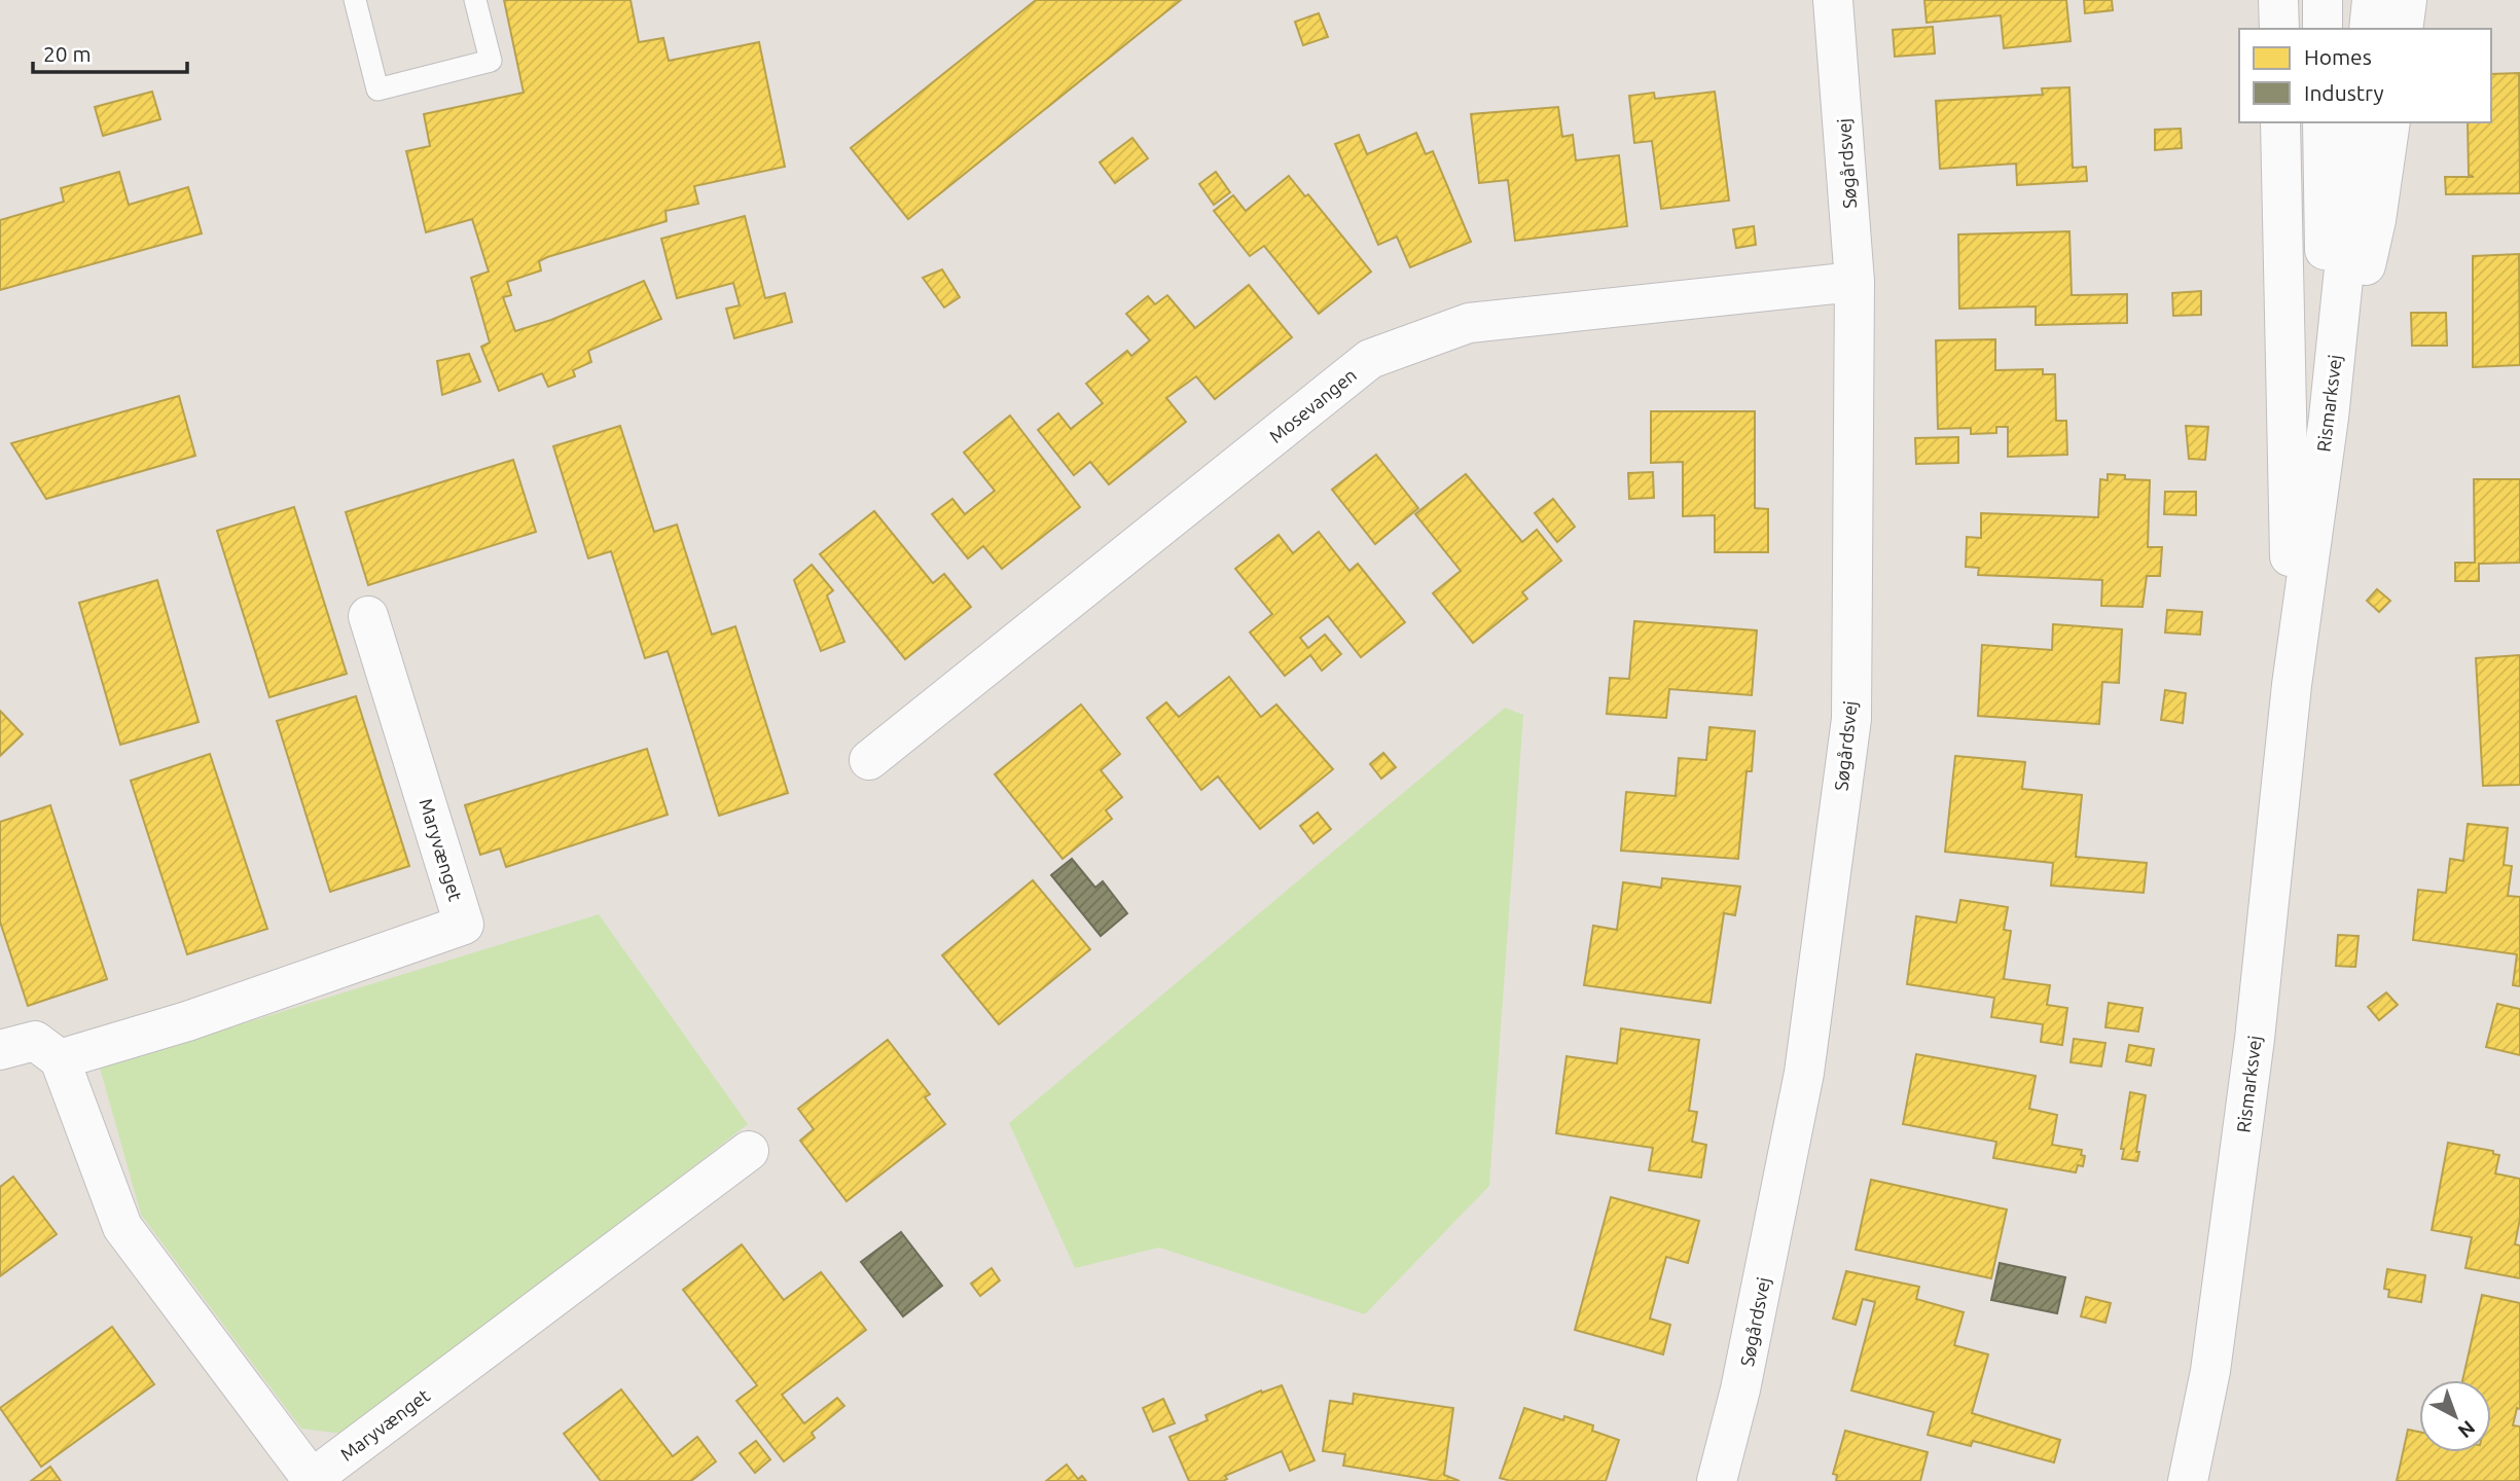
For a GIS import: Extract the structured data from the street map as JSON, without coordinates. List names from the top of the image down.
{
  "streets": {
    "street": [
      "Søgårdsvej",
      "Rismarksvej",
      "Mosevangen",
      "Maryvænget"
    ]
  },
  "crossings": [
    ["Søgårdsvej", "Mosevangen"]
  ],
  "legend": ["Homes", "Industry"],
  "scale_bar": "20 m",
  "north": "bottom right"
}
